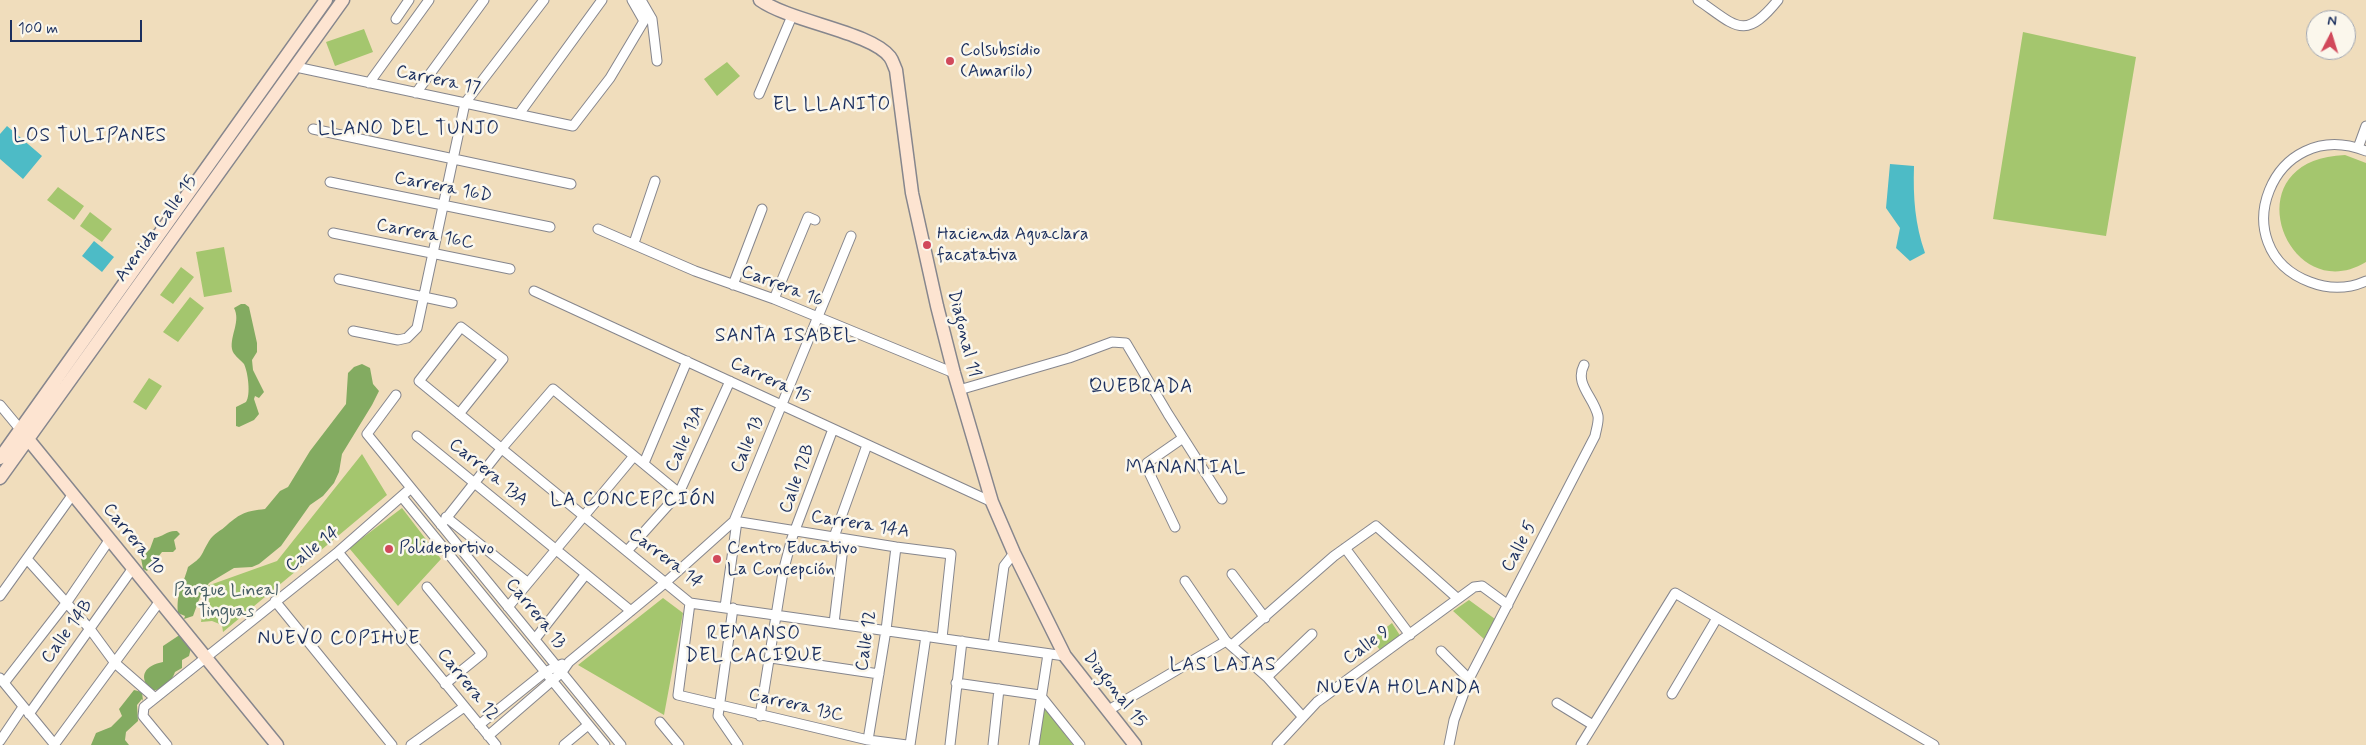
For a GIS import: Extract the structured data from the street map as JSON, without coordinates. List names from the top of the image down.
{
  "streets": {
    "street": [
      "Carrera 17",
      "Carrera 16D",
      "Avenida Calle 15",
      "Carrera 16C",
      "Carrera 16",
      "Diagonal 11",
      "Carrera 15",
      "Calle 13A",
      "Calle 13",
      "Carrera 13A",
      "Calle 12B",
      "Carrera 14A",
      "Carrera 10",
      "Calle 5",
      "Calle 14",
      "Carrera 14",
      "Carrera 13",
      "Calle 14B",
      "Calle 12",
      "Calle 9",
      "Carrera 12",
      "Diagonal 15",
      "Carrera 13C"
    ]
  },
  "crossings": [
    ["Carrera 17", "Avenida Calle 15"],
    ["Avenida Calle 15", "Carrera 10"],
    ["Carrera 16", "Diagonal 11"],
    ["Carrera 16", "Calle 13"],
    ["Diagonal 11", "Carrera 15"],
    ["Diagonal 11", "Carrera 14"],
    ["Diagonal 11", "Diagonal 15"],
    ["Carrera 15", "Calle 13A"],
    ["Carrera 15", "Calle 13"],
    ["Carrera 15", "Calle 12B"],
    ["Calle 13A", "Carrera 14"],
    ["Calle 13", "Carrera 13A"],
    ["Calle 13", "Carrera 14A"],
    ["Calle 13", "Carrera 14"],
    ["Calle 13", "Carrera 13"],
    ["Calle 13", "Carrera 12"],
    ["Calle 12B", "Carrera 14A"],
    ["Calle 12B", "Carrera 14"],
    ["Calle 12B", "Carrera 13C"],
    ["Carrera 14A", "Carrera 14"],
    ["Carrera 14A", "Calle 12"],
    ["Carrera 10", "Calle 14"],
    ["Carrera 10", "Calle 14B"],
    ["Calle 5", "Calle 9"],
    ["Calle 14", "Carrera 13"],
    ["Calle 14", "Carrera 12"],
    ["Carrera 14", "Calle 12"],
    ["Carrera 14", "Diagonal 15"],
    ["Carrera 14", "Carrera 13C"],
    ["Calle 12", "Carrera 13C"]
  ],
  "districts": [
    "EL LLANITO",
    "LLANO DEL TUNJO",
    "LOS TULIPANES",
    "SANTA ISABEL",
    "QUEBRADA",
    "MANANTIAL",
    "LA CONCEPCIÓN",
    "REMANSO DEL CACIQUE",
    "NUEVO COPIHUE",
    "LAS LAJAS",
    "NUEVA HOLANDA"
  ],
  "parks": ["Parque Lineal Tinguas"],
  "places": [
    "Colsubsidio (Amarilo)",
    "Hacienda Aguaclara facatativa",
    "Polideportivo",
    "Centro Educativo La Concepción"
  ],
  "scale_bar": "100 m",
  "north": "top"
}
